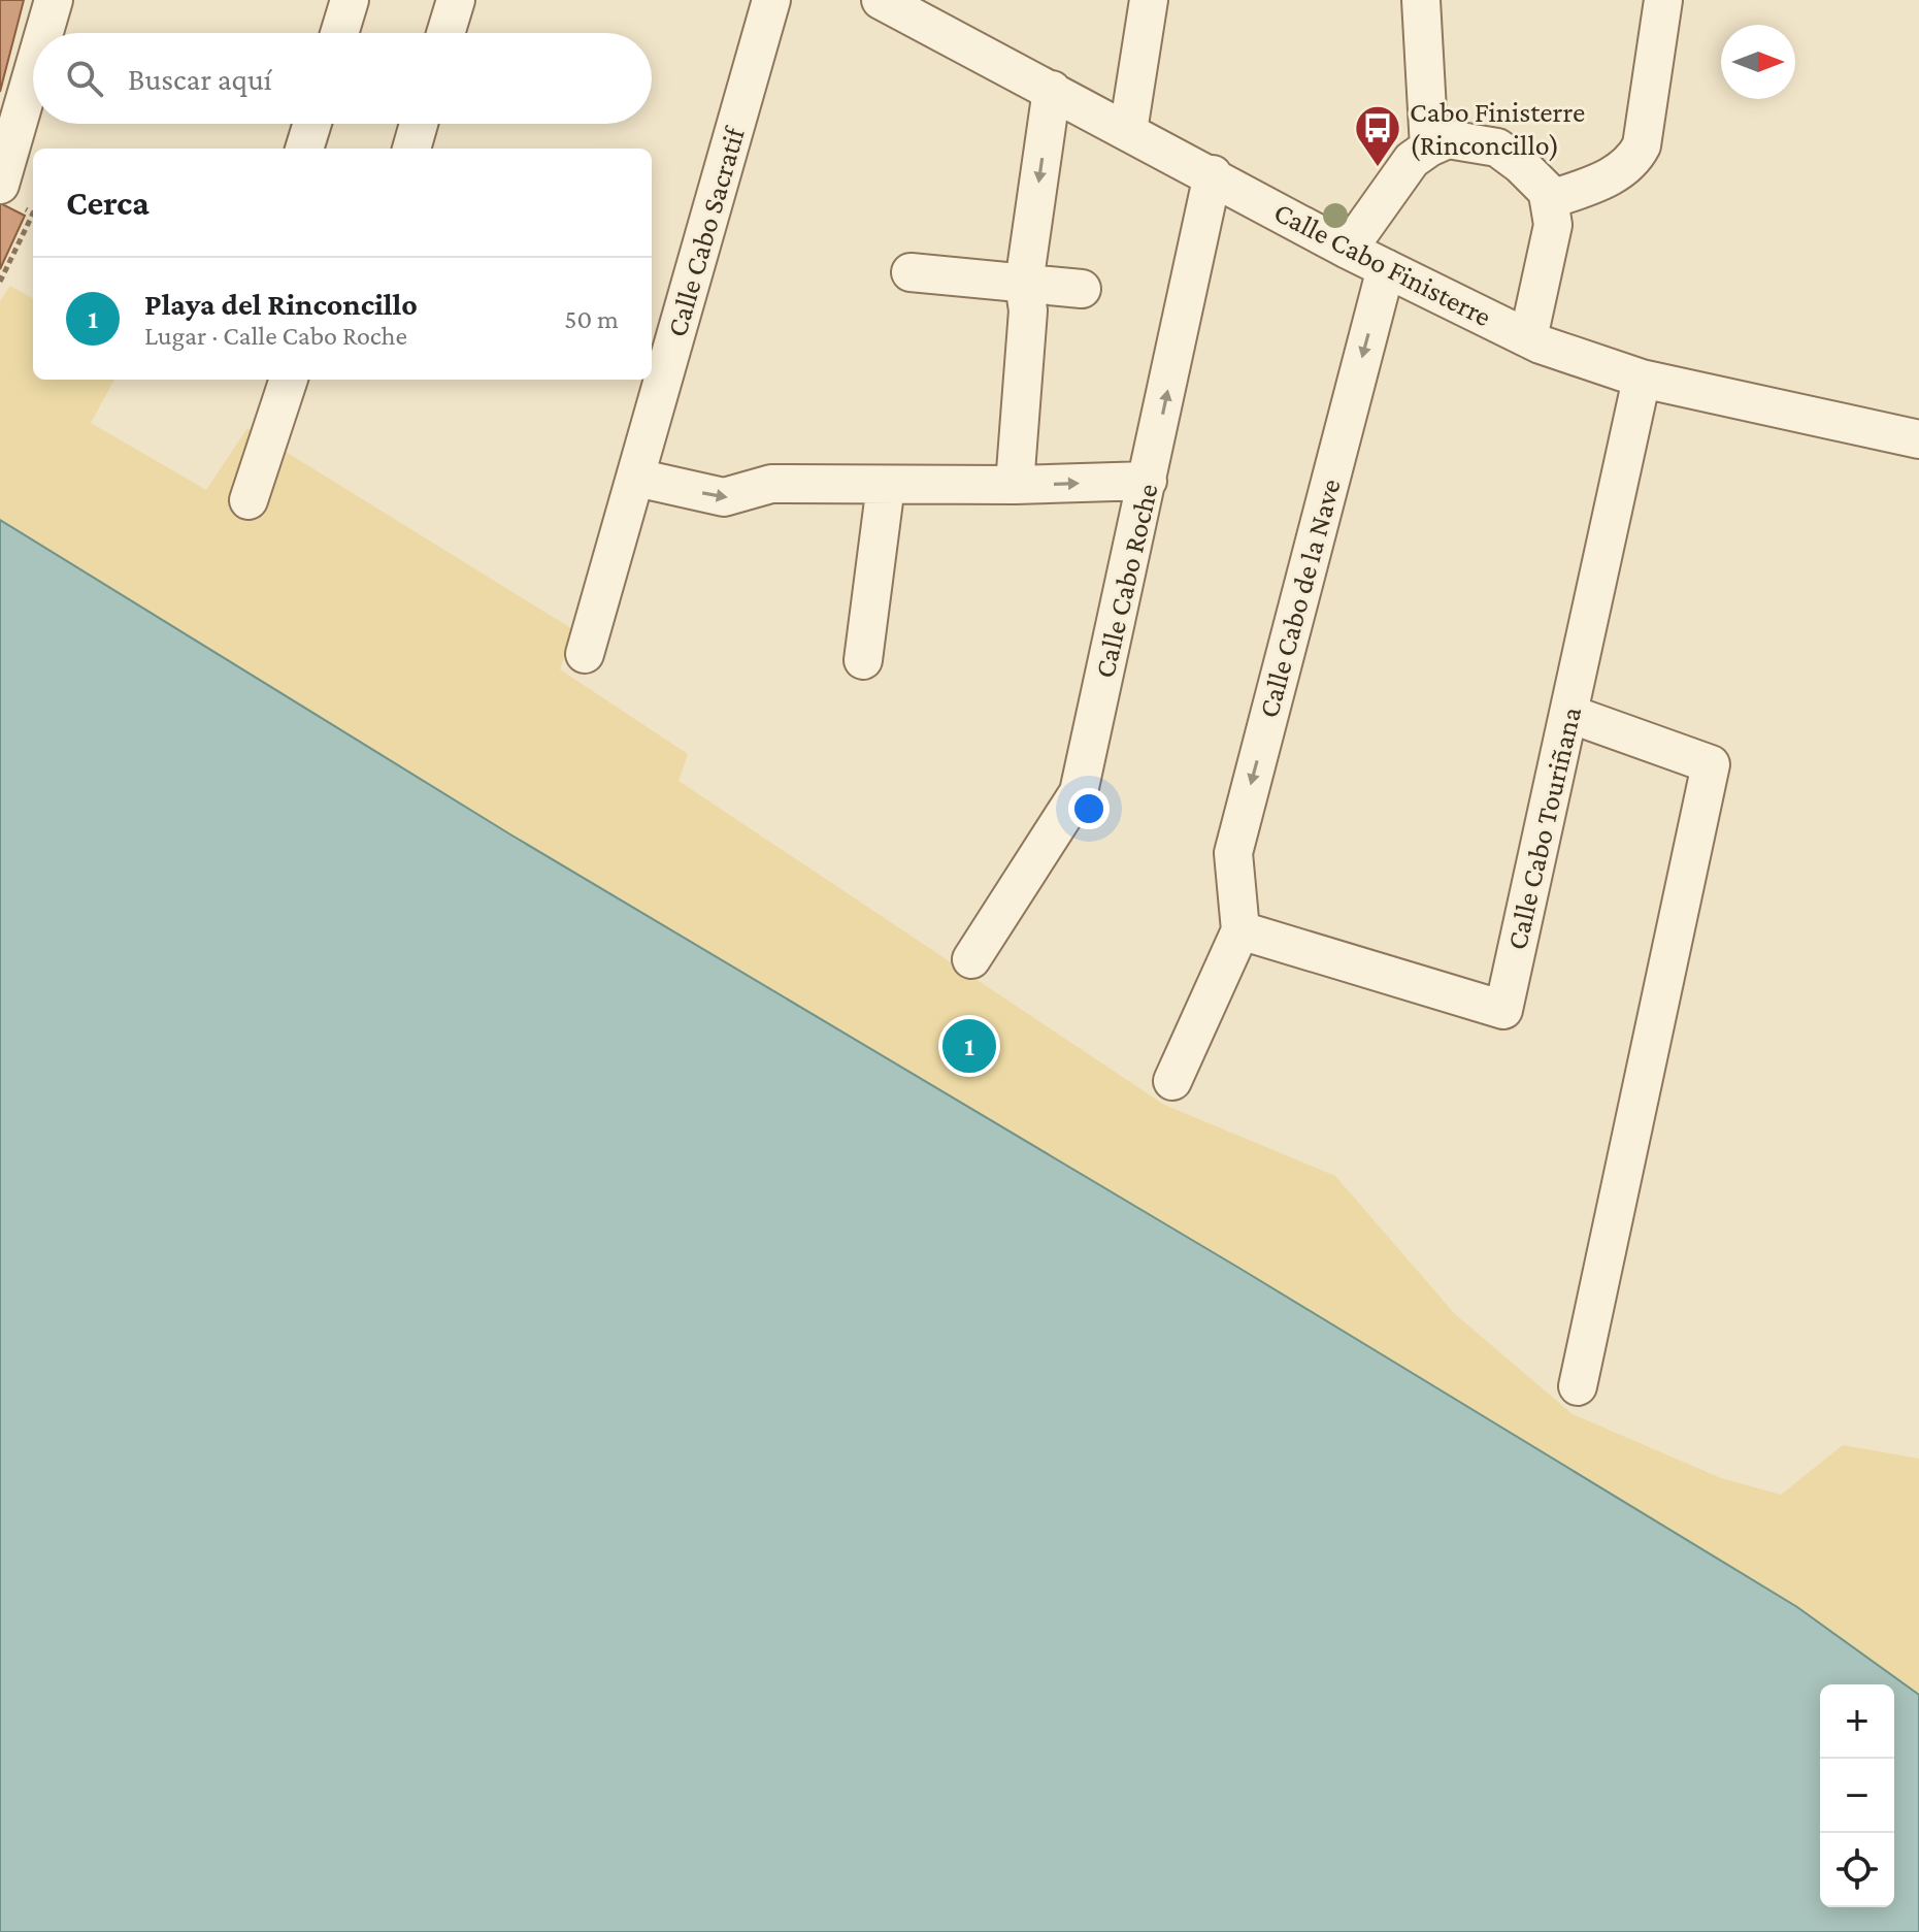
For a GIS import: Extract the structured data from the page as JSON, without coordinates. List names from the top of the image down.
{
  "streets": {
    "street": [
      "Calle Cabo Sacratif",
      "Calle Cabo Finisterre",
      "Calle Cabo Roche",
      "Calle Cabo de la Nave",
      "Calle Cabo Touriñana"
    ]
  },
  "crossings": [
    ["Calle Cabo Finisterre", "Calle Cabo Roche"],
    ["Calle Cabo Finisterre", "Calle Cabo de la Nave"],
    ["Calle Cabo Finisterre", "Calle Cabo Touriñana"],
    ["Calle Cabo de la Nave", "Calle Cabo Touriñana"]
  ],
  "one_way": ["Calle Cabo de la Nave"],
  "places": {
    "bus stop": ["Cabo Finisterre (Rinconcillo)"]
  },
  "north": "right",
  "page": {
    "search": "Buscar aquí",
    "heading": "Cerca",
    "list": [
      {
        "mark": "1",
        "name": "Playa del Rinconcillo",
        "note": "Lugar · Calle Cabo Roche",
        "value": "50 m"
      }
    ],
    "pins": "1",
    "map_buttons": ["+", "−"]
  }
}
